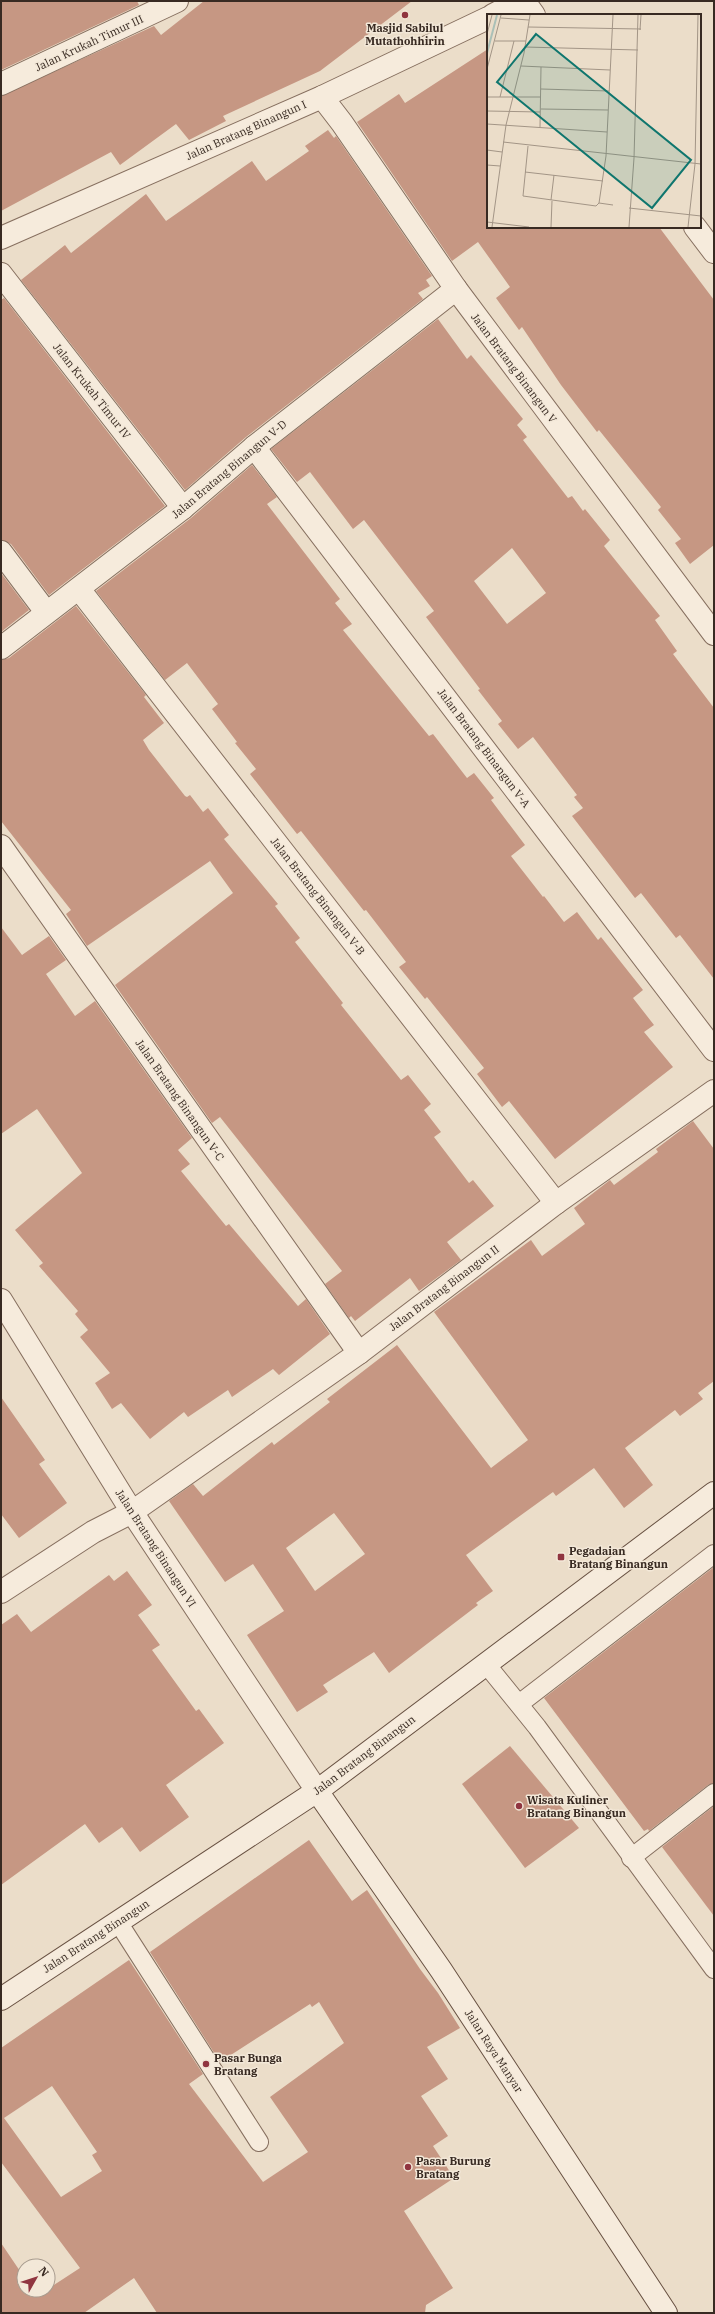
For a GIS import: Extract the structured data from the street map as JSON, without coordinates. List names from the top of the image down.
{
  "streets": {
    "street": [
      "Jalan Krukah Timur III",
      "Jalan Bratang Binangun I",
      "Jalan Bratang Binangun V",
      "Jalan Krukah Timur IV",
      "Jalan Bratang Binangun V-D",
      "Jalan Bratang Binangun V-A",
      "Jalan Bratang Binangun V-B",
      "Jalan Bratang Binangun V-C",
      "Jalan Bratang Binangun II",
      "Jalan Bratang Binangun VI",
      "Jalan Bratang Binangun",
      "Jalan Raya Manyar"
    ]
  },
  "crossings": [
    ["Jalan Bratang Binangun I", "Jalan Bratang Binangun V"],
    ["Jalan Bratang Binangun V", "Jalan Bratang Binangun V-D"],
    ["Jalan Krukah Timur IV", "Jalan Bratang Binangun V-D"],
    ["Jalan Bratang Binangun V-D", "Jalan Bratang Binangun V-A"],
    ["Jalan Bratang Binangun V-D", "Jalan Bratang Binangun V-B"],
    ["Jalan Bratang Binangun V-B", "Jalan Bratang Binangun II"],
    ["Jalan Bratang Binangun V-C", "Jalan Bratang Binangun II"],
    ["Jalan Bratang Binangun II", "Jalan Bratang Binangun VI"],
    ["Jalan Bratang Binangun VI", "Jalan Bratang Binangun"],
    ["Jalan Bratang Binangun VI", "Jalan Raya Manyar"],
    ["Jalan Bratang Binangun", "Jalan Raya Manyar"]
  ],
  "places": {
    "other": [
      "Masjid Sabilul Mutathohhirin",
      "Wisata Kuliner Bratang Binangun",
      "Pasar Bunga Bratang",
      "Pasar Burung Bratang"
    ],
    "transit": ["Pegadaian Bratang Binangun"]
  },
  "north": "top right"
}
